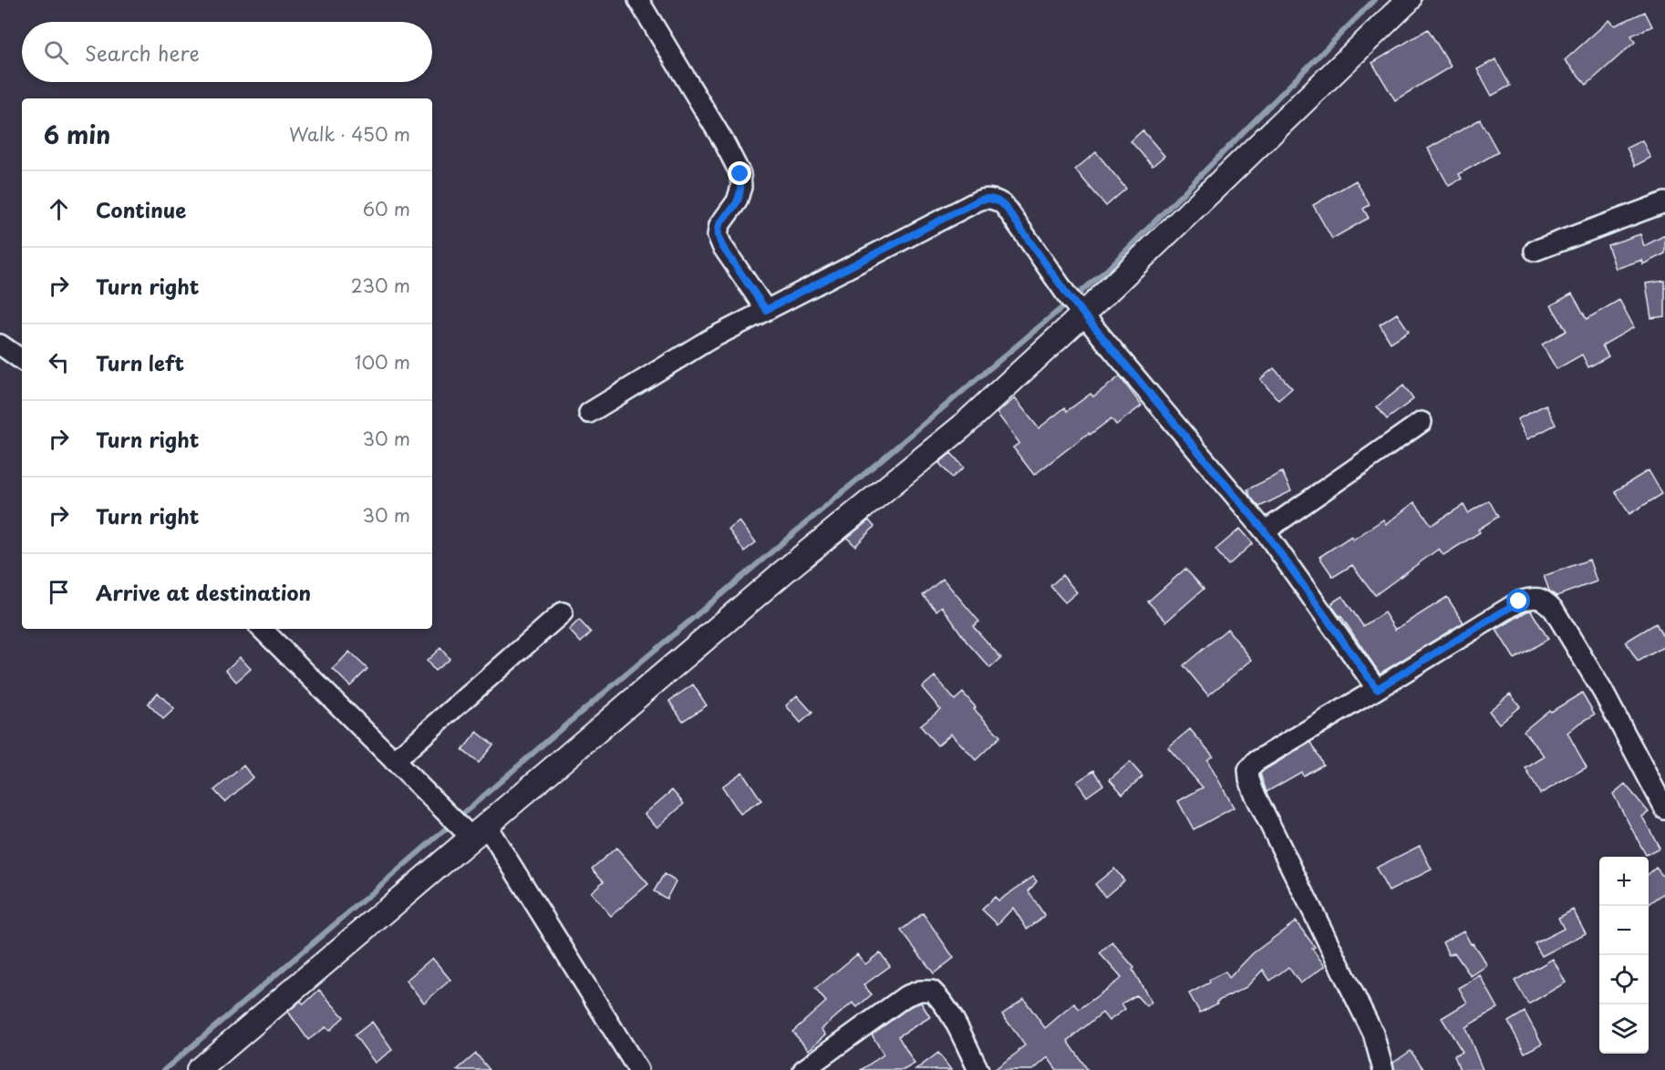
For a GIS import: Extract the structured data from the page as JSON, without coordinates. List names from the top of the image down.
{
  "page": {
    "search": "Search here",
    "heading": ["6 min", "Walk · 450 m"],
    "list": [
      ["Continue", "60 m"],
      ["Turn right", "230 m"],
      ["Turn left", "100 m"],
      ["Turn right", "30 m"],
      ["Turn right", "30 m"],
      "Arrive at destination"
    ],
    "map_buttons": ["+", "−"]
  }
}
